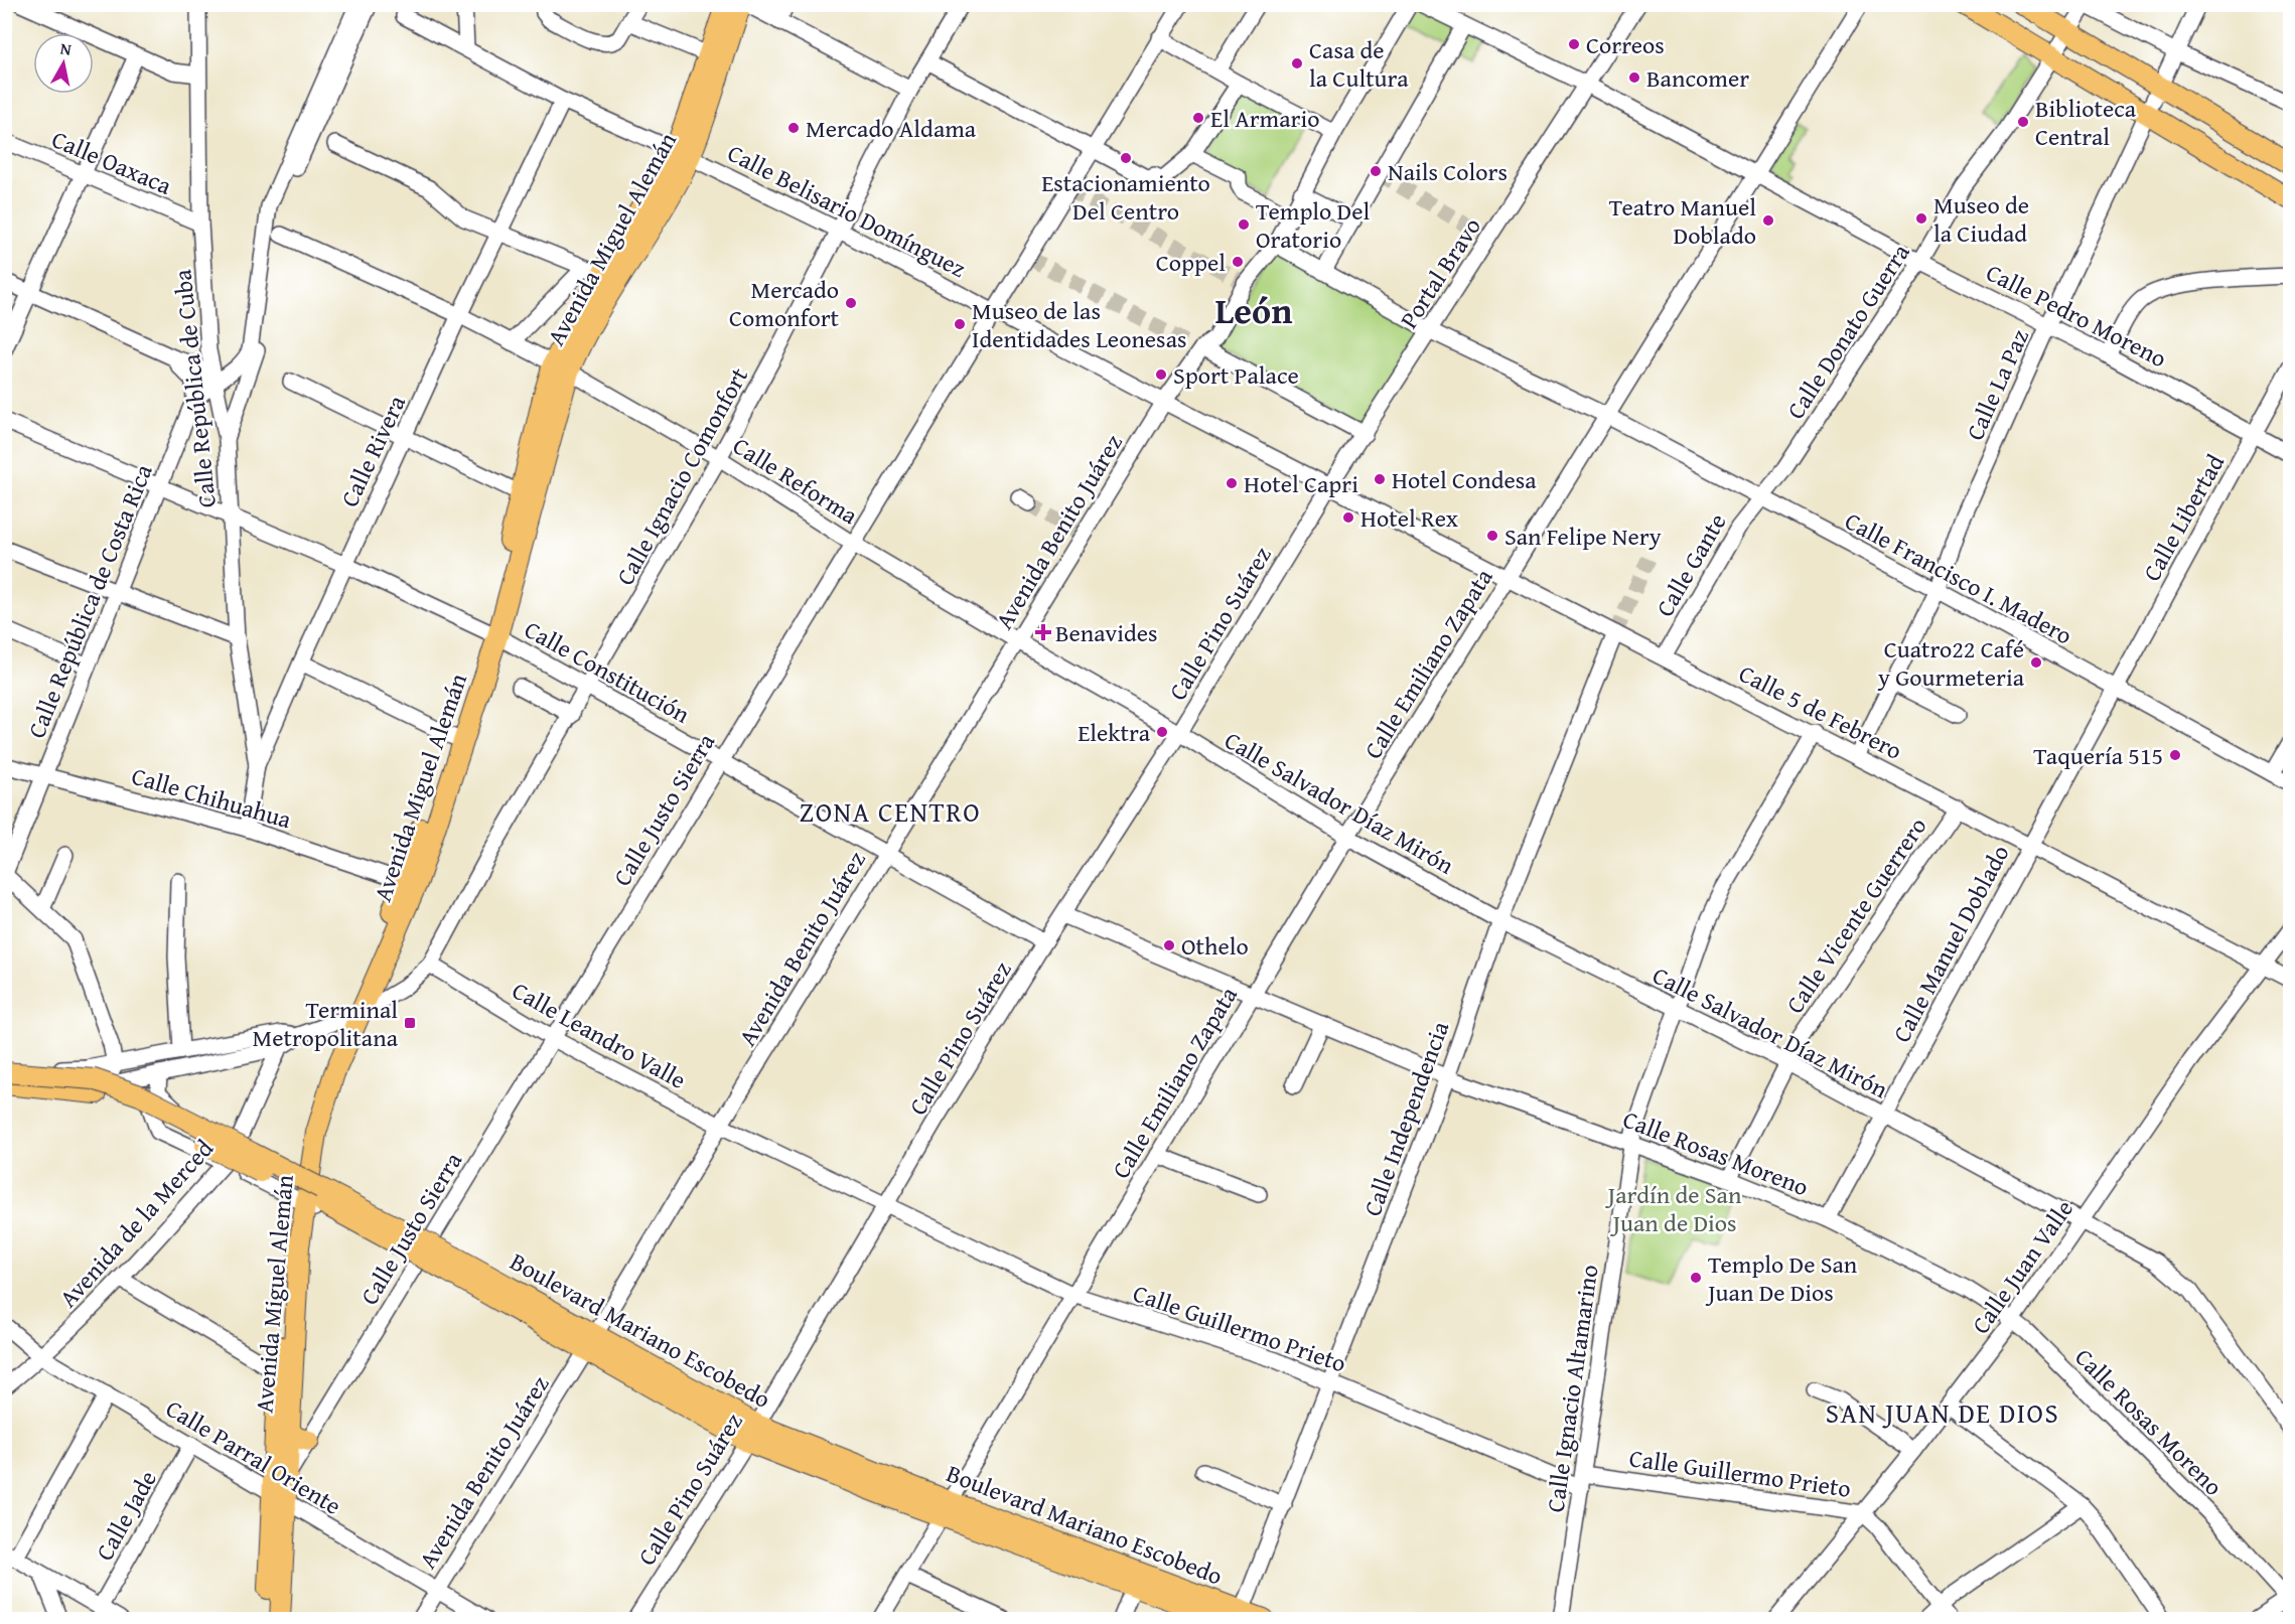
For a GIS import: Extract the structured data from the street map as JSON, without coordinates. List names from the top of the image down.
{
  "streets": {
    "main road": ["Avenida Miguel Alemán", "Boulevard Mariano Escobedo"],
    "street": [
      "Calle Oaxaca",
      "Calle Belisario Domínguez",
      "Portal Bravo",
      "Calle Pedro Moreno",
      "Calle Donato Guerra",
      "Calle La Paz",
      "Calle República de Cuba",
      "Calle Rivera",
      "Calle Ignacio Comonfort",
      "Calle Reforma",
      "Calle Libertad",
      "Avenida Benito Juárez",
      "Calle Gante",
      "Calle Francisco I. Madero",
      "Calle República de Costa Rica",
      "Calle Pino Suárez",
      "Calle Emiliano Zapata",
      "Calle Constitución",
      "Calle 5 de Febrero",
      "Calle Chihuahua",
      "Calle Salvador Díaz Mirón",
      "Calle Justo Sierra",
      "Calle Vicente Guerrero",
      "Calle Manuel Doblado",
      "Calle Leandro Valle",
      "Calle Independencia",
      "Calle Rosas Moreno",
      "Avenida de la Merced",
      "Calle Juan Valle",
      "Calle Guillermo Prieto",
      "Calle Ignacio Altamarino",
      "Calle Parral Oriente",
      "Calle Jade"
    ]
  },
  "crossings": [
    ["Calle Oaxaca", "Calle República de Cuba"],
    ["Calle Belisario Domínguez", "Avenida Miguel Alemán"],
    ["Calle Belisario Domínguez", "Portal Bravo"],
    ["Calle Belisario Domínguez", "Calle Rivera"],
    ["Calle Belisario Domínguez", "Calle Ignacio Comonfort"],
    ["Calle Belisario Domínguez", "Avenida Benito Juárez"],
    ["Calle Belisario Domínguez", "Calle Pino Suárez"],
    ["Calle Belisario Domínguez", "Calle 5 de Febrero"],
    ["Calle Belisario Domínguez", "Calle Justo Sierra"],
    ["Avenida Miguel Alemán", "Calle Reforma"],
    ["Avenida Miguel Alemán", "Calle Constitución"],
    ["Avenida Miguel Alemán", "Calle Chihuahua"],
    ["Avenida Miguel Alemán", "Calle Justo Sierra"],
    ["Avenida Miguel Alemán", "Calle Parral Oriente"],
    ["Portal Bravo", "Calle Pedro Moreno"],
    ["Portal Bravo", "Calle Francisco I. Madero"],
    ["Portal Bravo", "Calle Pino Suárez"],
    ["Portal Bravo", "Calle 5 de Febrero"],
    ["Calle Pedro Moreno", "Calle Donato Guerra"],
    ["Calle Pedro Moreno", "Calle La Paz"],
    ["Calle Pedro Moreno", "Calle Libertad"],
    ["Calle Pedro Moreno", "Calle Emiliano Zapata"],
    ["Calle Donato Guerra", "Calle Gante"],
    ["Calle Donato Guerra", "Calle Francisco I. Madero"],
    ["Calle La Paz", "Calle Francisco I. Madero"],
    ["Calle La Paz", "Calle 5 de Febrero"],
    ["Calle República de Cuba", "Calle Rivera"],
    ["Calle República de Cuba", "Calle República de Costa Rica"],
    ["Calle República de Cuba", "Calle Constitución"],
    ["Calle Rivera", "Calle Reforma"],
    ["Calle Rivera", "Calle Constitución"],
    ["Calle Rivera", "Calle Chihuahua"],
    ["Calle Ignacio Comonfort", "Calle Reforma"],
    ["Calle Ignacio Comonfort", "Calle Constitución"],
    ["Calle Ignacio Comonfort", "Calle Leandro Valle"],
    ["Calle Reforma", "Avenida Benito Juárez"],
    ["Calle Reforma", "Calle Pino Suárez"],
    ["Calle Reforma", "Calle Salvador Díaz Mirón"],
    ["Calle Reforma", "Calle Justo Sierra"],
    ["Calle Libertad", "Calle Francisco I. Madero"],
    ["Calle Libertad", "Calle Manuel Doblado"],
    ["Avenida Benito Juárez", "Calle Francisco I. Madero"],
    ["Avenida Benito Juárez", "Calle Constitución"],
    ["Avenida Benito Juárez", "Calle Leandro Valle"],
    ["Avenida Benito Juárez", "Boulevard Mariano Escobedo"],
    ["Avenida Benito Juárez", "Calle Parral Oriente"],
    ["Calle Gante", "Calle Francisco I. Madero"],
    ["Calle Gante", "Calle 5 de Febrero"],
    ["Calle Francisco I. Madero", "Calle Emiliano Zapata"],
    ["Calle Francisco I. Madero", "Calle Manuel Doblado"],
    ["Calle República de Costa Rica", "Calle Constitución"],
    ["Calle República de Costa Rica", "Calle Chihuahua"],
    ["Calle Pino Suárez", "Calle Constitución"],
    ["Calle Pino Suárez", "Calle 5 de Febrero"],
    ["Calle Pino Suárez", "Calle Salvador Díaz Mirón"],
    ["Calle Pino Suárez", "Calle Leandro Valle"],
    ["Calle Pino Suárez", "Calle Rosas Moreno"],
    ["Calle Pino Suárez", "Calle Guillermo Prieto"],
    ["Calle Pino Suárez", "Boulevard Mariano Escobedo"],
    ["Calle Emiliano Zapata", "Calle 5 de Febrero"],
    ["Calle Emiliano Zapata", "Calle Salvador Díaz Mirón"],
    ["Calle Emiliano Zapata", "Calle Rosas Moreno"],
    ["Calle Emiliano Zapata", "Calle Guillermo Prieto"],
    ["Calle Emiliano Zapata", "Boulevard Mariano Escobedo"],
    ["Calle Constitución", "Calle Justo Sierra"],
    ["Calle 5 de Febrero", "Calle Vicente Guerrero"],
    ["Calle 5 de Febrero", "Calle Manuel Doblado"],
    ["Calle 5 de Febrero", "Calle Independencia"],
    ["Calle 5 de Febrero", "Calle Juan Valle"],
    ["Calle 5 de Febrero", "Calle Ignacio Altamarino"],
    ["Calle Salvador Díaz Mirón", "Calle Vicente Guerrero"],
    ["Calle Salvador Díaz Mirón", "Calle Manuel Doblado"],
    ["Calle Salvador Díaz Mirón", "Calle Independencia"],
    ["Calle Salvador Díaz Mirón", "Calle Juan Valle"],
    ["Calle Salvador Díaz Mirón", "Calle Ignacio Altamarino"],
    ["Calle Justo Sierra", "Calle Leandro Valle"],
    ["Calle Vicente Guerrero", "Calle Rosas Moreno"],
    ["Calle Manuel Doblado", "Calle Rosas Moreno"],
    ["Calle Leandro Valle", "Calle Guillermo Prieto"],
    ["Calle Independencia", "Calle Rosas Moreno"],
    ["Calle Independencia", "Calle Guillermo Prieto"],
    ["Calle Independencia", "Boulevard Mariano Escobedo"],
    ["Calle Rosas Moreno", "Calle Juan Valle"],
    ["Calle Rosas Moreno", "Calle Ignacio Altamarino"],
    ["Avenida de la Merced", "Calle Parral Oriente"],
    ["Calle Juan Valle", "Calle Guillermo Prieto"],
    ["Calle Guillermo Prieto", "Calle Ignacio Altamarino"],
    ["Calle Parral Oriente", "Calle Jade"]
  ],
  "districts": ["León", "ZONA CENTRO", "SAN JUAN DE DIOS"],
  "parks": ["Jardín de San Juan de Dios"],
  "places": {
    "other": [
      "Correos",
      "Casa de la Cultura",
      "Bancomer",
      "El Armario",
      "Biblioteca Central",
      "Mercado Aldama",
      "Estacionamiento Del Centro",
      "Nails Colors",
      "Museo de la Ciudad",
      "Teatro Manuel Doblado",
      "Templo Del Oratorio",
      "Coppel",
      "Mercado Comonfort",
      "Museo de las Identidades Leonesas",
      "Sport Palace",
      "Hotel Condesa",
      "Hotel Capri",
      "Hotel Rex",
      "San Felipe Nery",
      "Cuatro22 Café y Gourmeteria",
      "Elektra",
      "Taquería 515",
      "Othelo",
      "Templo De San Juan De Dios"
    ],
    "health": ["Benavides"],
    "transit": ["Terminal Metropolitana"]
  },
  "north": "top"
}
